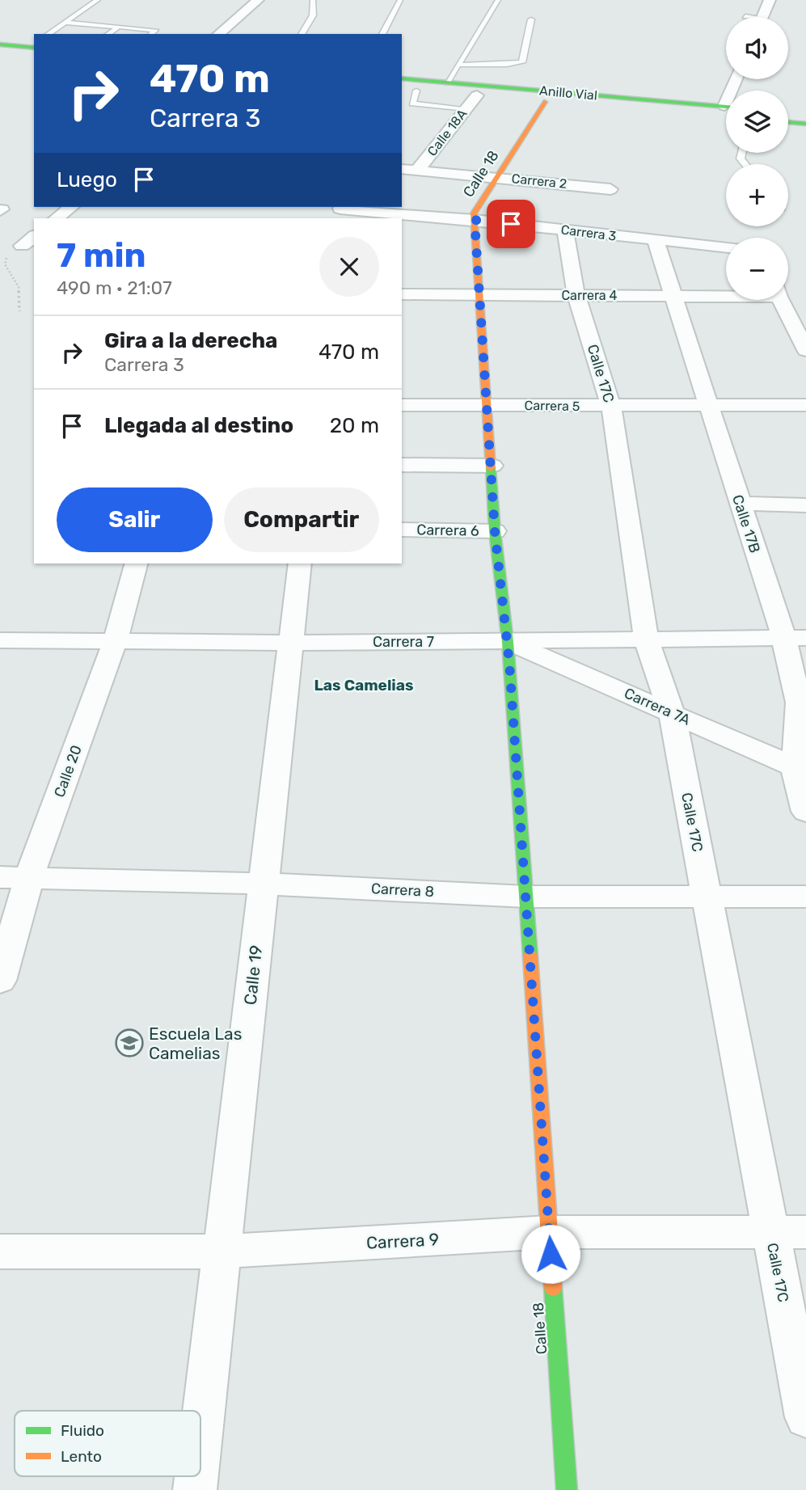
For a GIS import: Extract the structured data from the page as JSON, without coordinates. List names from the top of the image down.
{
  "streets": {
    "main road": ["Anillo Vial", "Calle 18"],
    "street": [
      "Calle 18A",
      "Carrera 2",
      "Carrera 3",
      "Carrera 4",
      "Calle 17C",
      "Carrera 5",
      "Calle 17B",
      "Carrera 6",
      "Carrera 7",
      "Carrera 7A",
      "Calle 20",
      "Carrera 8",
      "Calle 19",
      "Carrera 9"
    ]
  },
  "crossings": [
    ["Anillo Vial", "Calle 18A"],
    ["Anillo Vial", "Calle 18"],
    ["Calle 18A", "Carrera 2"],
    ["Calle 18", "Carrera 2"],
    ["Calle 18", "Carrera 3"],
    ["Calle 18", "Carrera 4"],
    ["Calle 18", "Carrera 5"],
    ["Calle 18", "Carrera 6"],
    ["Calle 18", "Carrera 7"],
    ["Calle 18", "Carrera 7A"],
    ["Calle 18", "Carrera 8"],
    ["Calle 18", "Carrera 9"],
    ["Carrera 3", "Calle 17C"],
    ["Carrera 3", "Calle 17B"],
    ["Carrera 4", "Calle 17C"],
    ["Carrera 4", "Calle 17B"],
    ["Calle 17C", "Carrera 5"],
    ["Calle 17C", "Carrera 7"],
    ["Calle 17C", "Carrera 7A"],
    ["Calle 17C", "Carrera 8"],
    ["Calle 17C", "Carrera 9"],
    ["Carrera 5", "Calle 17B"],
    ["Calle 17B", "Carrera 7"],
    ["Calle 17B", "Carrera 7A"],
    ["Carrera 7", "Carrera 7A"],
    ["Carrera 7", "Calle 20"],
    ["Carrera 7", "Calle 19"],
    ["Calle 20", "Carrera 8"],
    ["Carrera 8", "Calle 19"],
    ["Calle 19", "Carrera 9"]
  ],
  "districts": ["Las Camelias"],
  "places": {
    "school or university": ["Escuela Las Camelias"]
  },
  "legend": ["Fluido", "Lento"],
  "page": {
    "map_buttons": ["+", "−"],
    "turn": ["470 m", "Carrera 3"],
    "then": "Luego",
    "heading": ["7 min", "490 m · 21:07"],
    "list": [
      {
        "name": "Gira a la derecha",
        "note": "Carrera 3",
        "value": "470 m"
      },
      {
        "name": "Llegada al destino",
        "value": "20 m"
      }
    ],
    "buttons": ["Salir", "Compartir"]
  }
}
